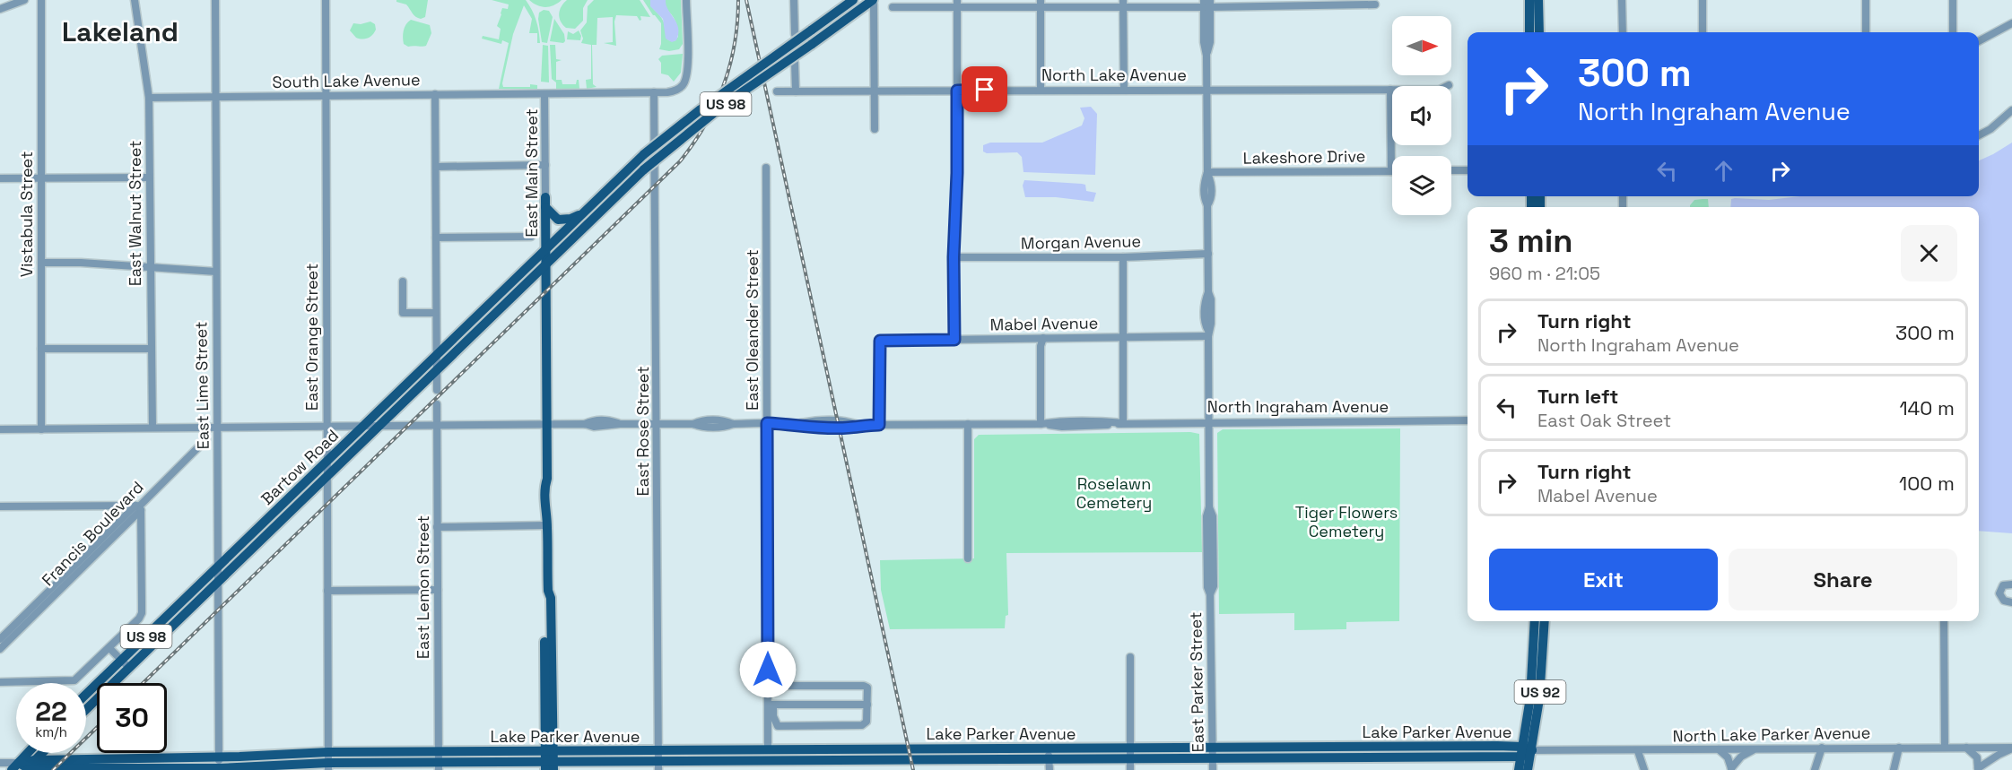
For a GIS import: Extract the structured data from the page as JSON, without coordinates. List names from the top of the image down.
{
  "streets": {
    "main road": [
      "US 98",
      "East Main Street",
      "Bartow Road",
      "US 92",
      "Lake Parker Avenue"
    ],
    "street": [
      "North Lake Avenue",
      "South Lake Avenue",
      "Lakeshore Drive",
      "East Walnut Street",
      "Vistabula Street",
      "Morgan Avenue",
      "Mabel Avenue",
      "East Oleander Street",
      "East Orange Street",
      "East Lime Street",
      "North Ingraham Avenue",
      "East Rose Street",
      "Francis Boulevard",
      "East Lemon Street",
      "East Parker Street",
      "North Lake Parker Avenue"
    ]
  },
  "crossings": [
    ["North Lake Avenue", "East Parker Street"],
    ["South Lake Avenue", "East Main Street"],
    ["South Lake Avenue", "East Walnut Street"],
    ["South Lake Avenue", "East Orange Street"],
    ["South Lake Avenue", "East Lime Street"],
    ["US 98", "East Main Street"],
    ["US 98", "Bartow Road"],
    ["Lakeshore Drive", "East Parker Street"],
    ["East Main Street", "North Ingraham Avenue"],
    ["East Main Street", "East Rose Street"],
    ["East Main Street", "Bartow Road"],
    ["East Main Street", "Lake Parker Avenue"],
    ["East Walnut Street", "North Ingraham Avenue"],
    ["Vistabula Street", "North Ingraham Avenue"],
    ["Morgan Avenue", "East Parker Street"],
    ["Mabel Avenue", "North Ingraham Avenue"],
    ["Mabel Avenue", "East Parker Street"],
    ["East Oleander Street", "North Ingraham Avenue"],
    ["East Oleander Street", "Lake Parker Avenue"],
    ["East Orange Street", "North Ingraham Avenue"],
    ["East Orange Street", "Bartow Road"],
    ["East Orange Street", "Lake Parker Avenue"],
    ["East Lime Street", "North Ingraham Avenue"],
    ["East Lime Street", "Bartow Road"],
    ["East Lime Street", "Lake Parker Avenue"],
    ["North Ingraham Avenue", "East Rose Street"],
    ["North Ingraham Avenue", "Bartow Road"],
    ["North Ingraham Avenue", "East Lemon Street"],
    ["North Ingraham Avenue", "East Parker Street"],
    ["East Rose Street", "Lake Parker Avenue"],
    ["East Lemon Street", "Lake Parker Avenue"],
    ["East Parker Street", "Lake Parker Avenue"],
    ["US 92", "Lake Parker Avenue"],
    ["US 92", "North Lake Parker Avenue"],
    ["Lake Parker Avenue", "North Lake Parker Avenue"]
  ],
  "districts": ["Lakeland"],
  "parks": ["Roselawn Cemetery", "Tiger Flowers Cemetery"],
  "north": "right",
  "page": {
    "turn": ["300 m", "North Ingraham Avenue"],
    "heading": ["3 min", "960 m · 21:05"],
    "list": [
      {
        "name": "Turn right",
        "note": "North Ingraham Avenue",
        "value": "300 m"
      },
      {
        "name": "Turn left",
        "note": "East Oak Street",
        "value": "140 m"
      },
      {
        "name": "Turn right",
        "note": "Mabel Avenue",
        "value": "100 m"
      }
    ],
    "buttons": ["Exit", "Share"],
    "speed": "22 km/h",
    "limit": "30"
  }
}
